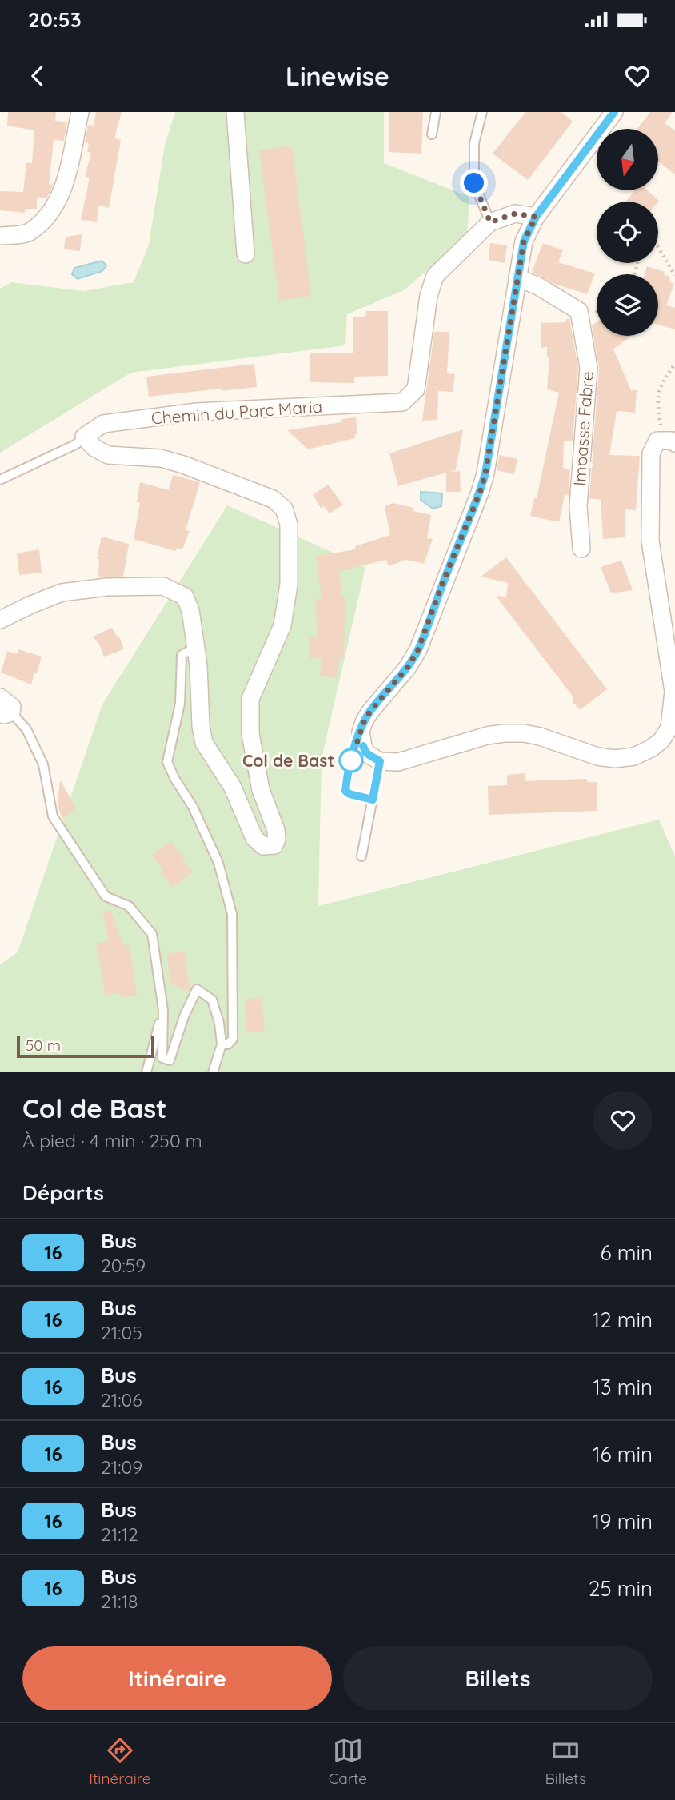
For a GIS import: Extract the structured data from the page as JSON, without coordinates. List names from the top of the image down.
{
  "streets": {
    "street": ["Chemin du Parc Maria", "Impasse Fabre"]
  },
  "places": ["Col de Bast"],
  "lines": ["bus line 16"],
  "scale_bar": "50 m",
  "north": "bottom",
  "page": {
    "status": "20:53",
    "header": "Linewise",
    "scale": "50 m",
    "heading": [
      ["Col de Bast", "À pied · 4 min · 250 m"],
      "Départs"
    ],
    "list": [
      {
        "mark": "16",
        "name": "Bus",
        "note": "20:59",
        "value": "6 min"
      },
      {
        "mark": "16",
        "name": "Bus",
        "note": "21:05",
        "value": "12 min"
      },
      {
        "mark": "16",
        "name": "Bus",
        "note": "21:06",
        "value": "13 min"
      },
      {
        "mark": "16",
        "name": "Bus",
        "note": "21:09",
        "value": "16 min"
      },
      {
        "mark": "16",
        "name": "Bus",
        "note": "21:12",
        "value": "19 min"
      },
      {
        "mark": "16",
        "name": "Bus",
        "note": "21:18",
        "value": "25 min"
      }
    ],
    "buttons": ["Itinéraire", "Billets"],
    "tabs": ["Itinéraire", "Carte", "Billets"]
  }
}
